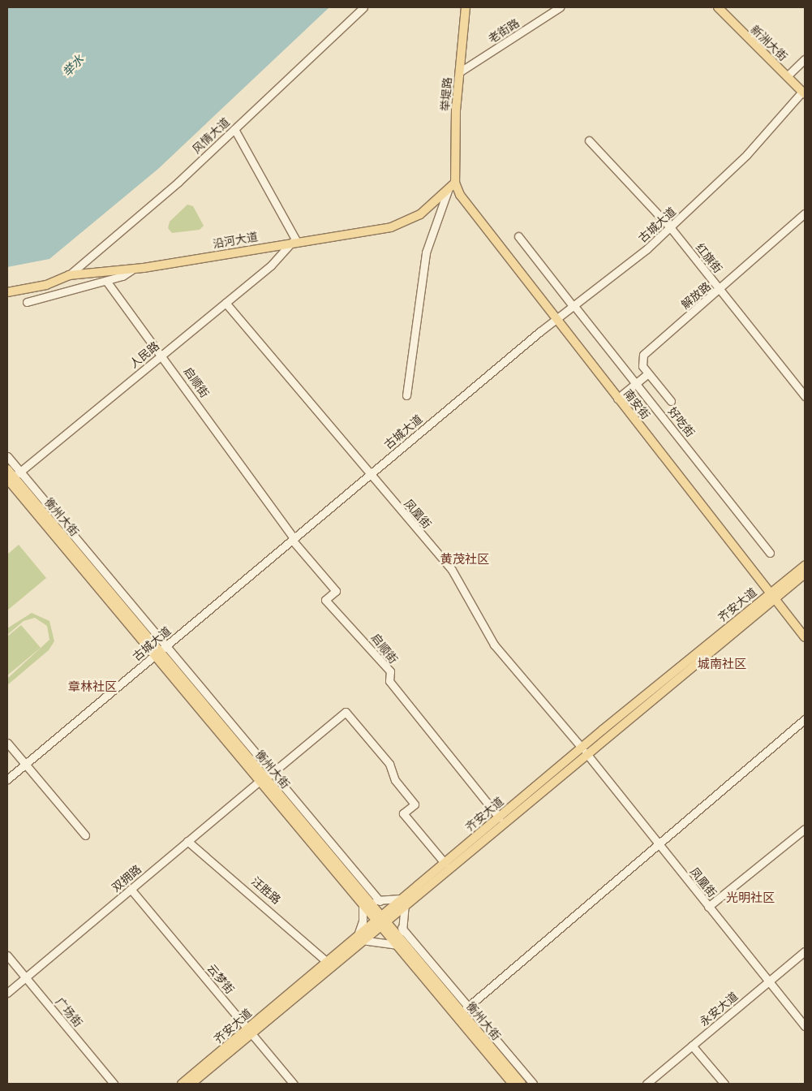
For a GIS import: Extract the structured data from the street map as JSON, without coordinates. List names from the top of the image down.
{
  "streets": {
    "main road": [
      "新洲大街",
      "举堤路",
      "沿河大道",
      "南安街",
      "衡州大街",
      "齐安大道"
    ],
    "street": [
      "老街路",
      "风情大道",
      "古城大道",
      "红旗街",
      "解放路",
      "人民路",
      "启顺街",
      "好吃街",
      "凤凰街",
      "双拥路",
      "汪胜路",
      "云梦街",
      "永安大道",
      "广场街"
    ]
  },
  "crossings": [
    ["老街路", "举堤路"],
    ["新洲大街", "古城大道"],
    ["举堤路", "沿河大道"],
    ["举堤路", "南安街"],
    ["风情大道", "沿河大道"],
    ["古城大道", "红旗街"],
    ["古城大道", "启顺街"],
    ["古城大道", "南安街"],
    ["古城大道", "好吃街"],
    ["古城大道", "凤凰街"],
    ["古城大道", "衡州大街"],
    ["沿河大道", "人民路"],
    ["沿河大道", "南安街"],
    ["红旗街", "解放路"],
    ["人民路", "启顺街"],
    ["人民路", "凤凰街"],
    ["人民路", "衡州大街"],
    ["启顺街", "齐安大道"],
    ["南安街", "齐安大道"],
    ["凤凰街", "齐安大道"],
    ["凤凰街", "永安大道"],
    ["衡州大街", "齐安大道"],
    ["衡州大街", "双拥路"],
    ["齐安大道", "双拥路"],
    ["齐安大道", "汪胜路"],
    ["齐安大道", "云梦街"],
    ["双拥路", "汪胜路"],
    ["双拥路", "云梦街"],
    ["双拥路", "广场街"]
  ],
  "districts": [
    "黄茂社区",
    "城南社区",
    "章林社区",
    "光明社区"
  ],
  "water": ["举水"]
}
